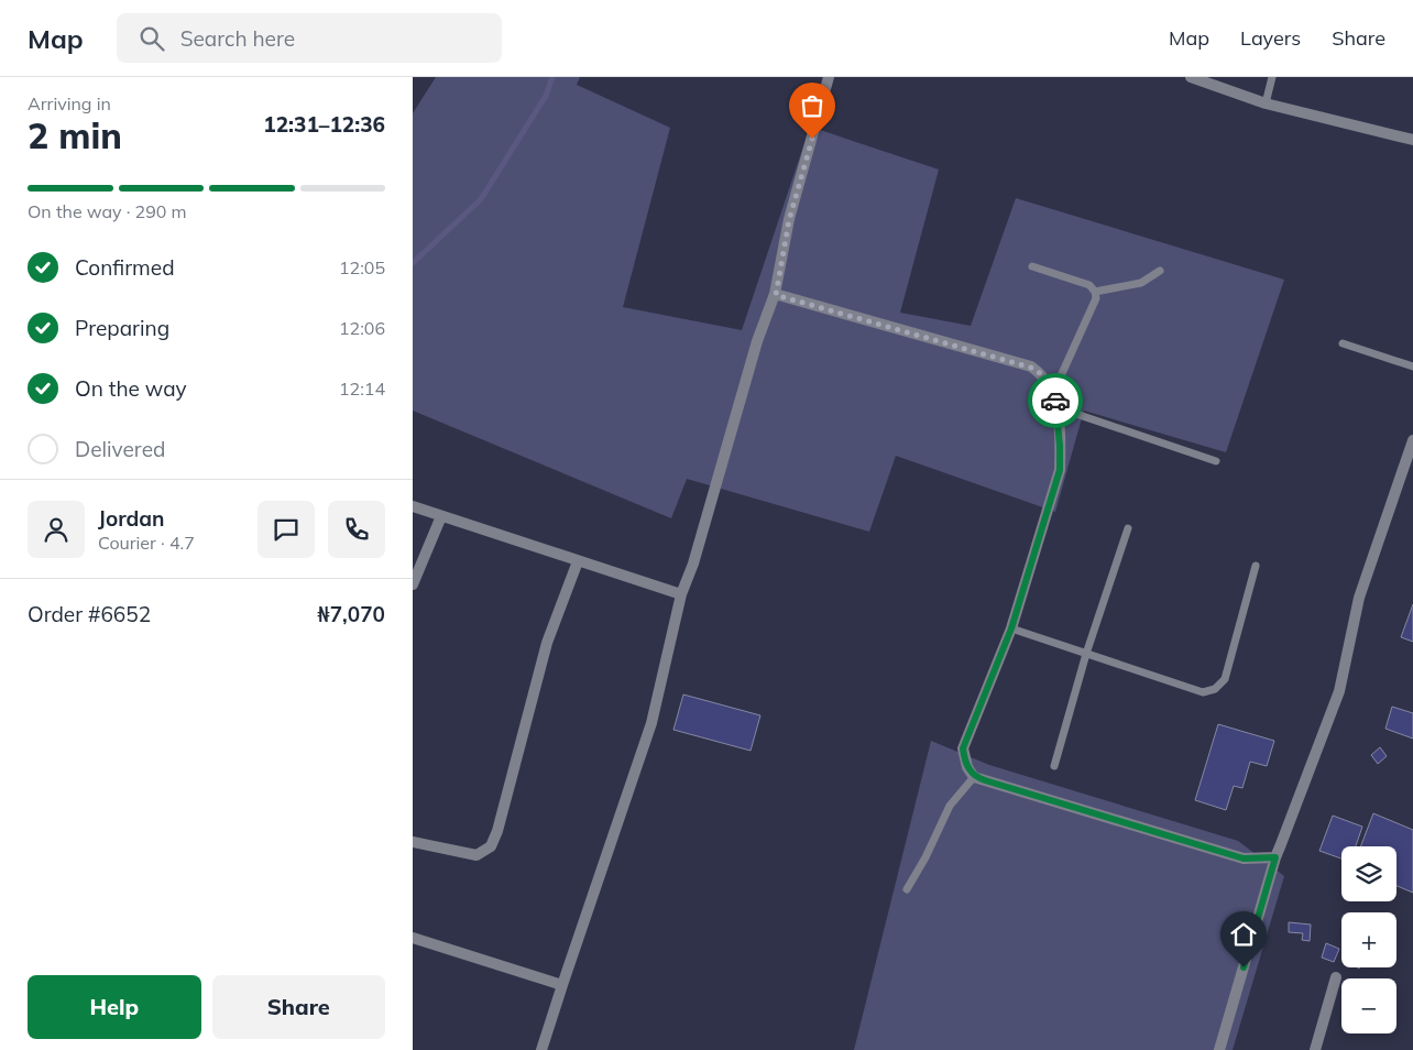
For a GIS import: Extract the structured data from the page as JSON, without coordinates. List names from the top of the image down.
{
  "page": {
    "header": "Map",
    "search": "Search here",
    "nav": ["Map", "Layers", "Share"],
    "heading": ["2 min", "Arriving in", "12:31–12:36"],
    "panel": [
      "Jordan",
      "Courier · 4.7",
      "Order #6652",
      "₦7,070"
    ],
    "bar": "On the way · 290 m",
    "list": [
      ["Confirmed", "12:05"],
      ["Preparing", "12:06"],
      ["On the way", "12:14"],
      "Delivered"
    ],
    "map_buttons": ["+", "−"],
    "buttons": ["Help", "Share"]
  }
}
